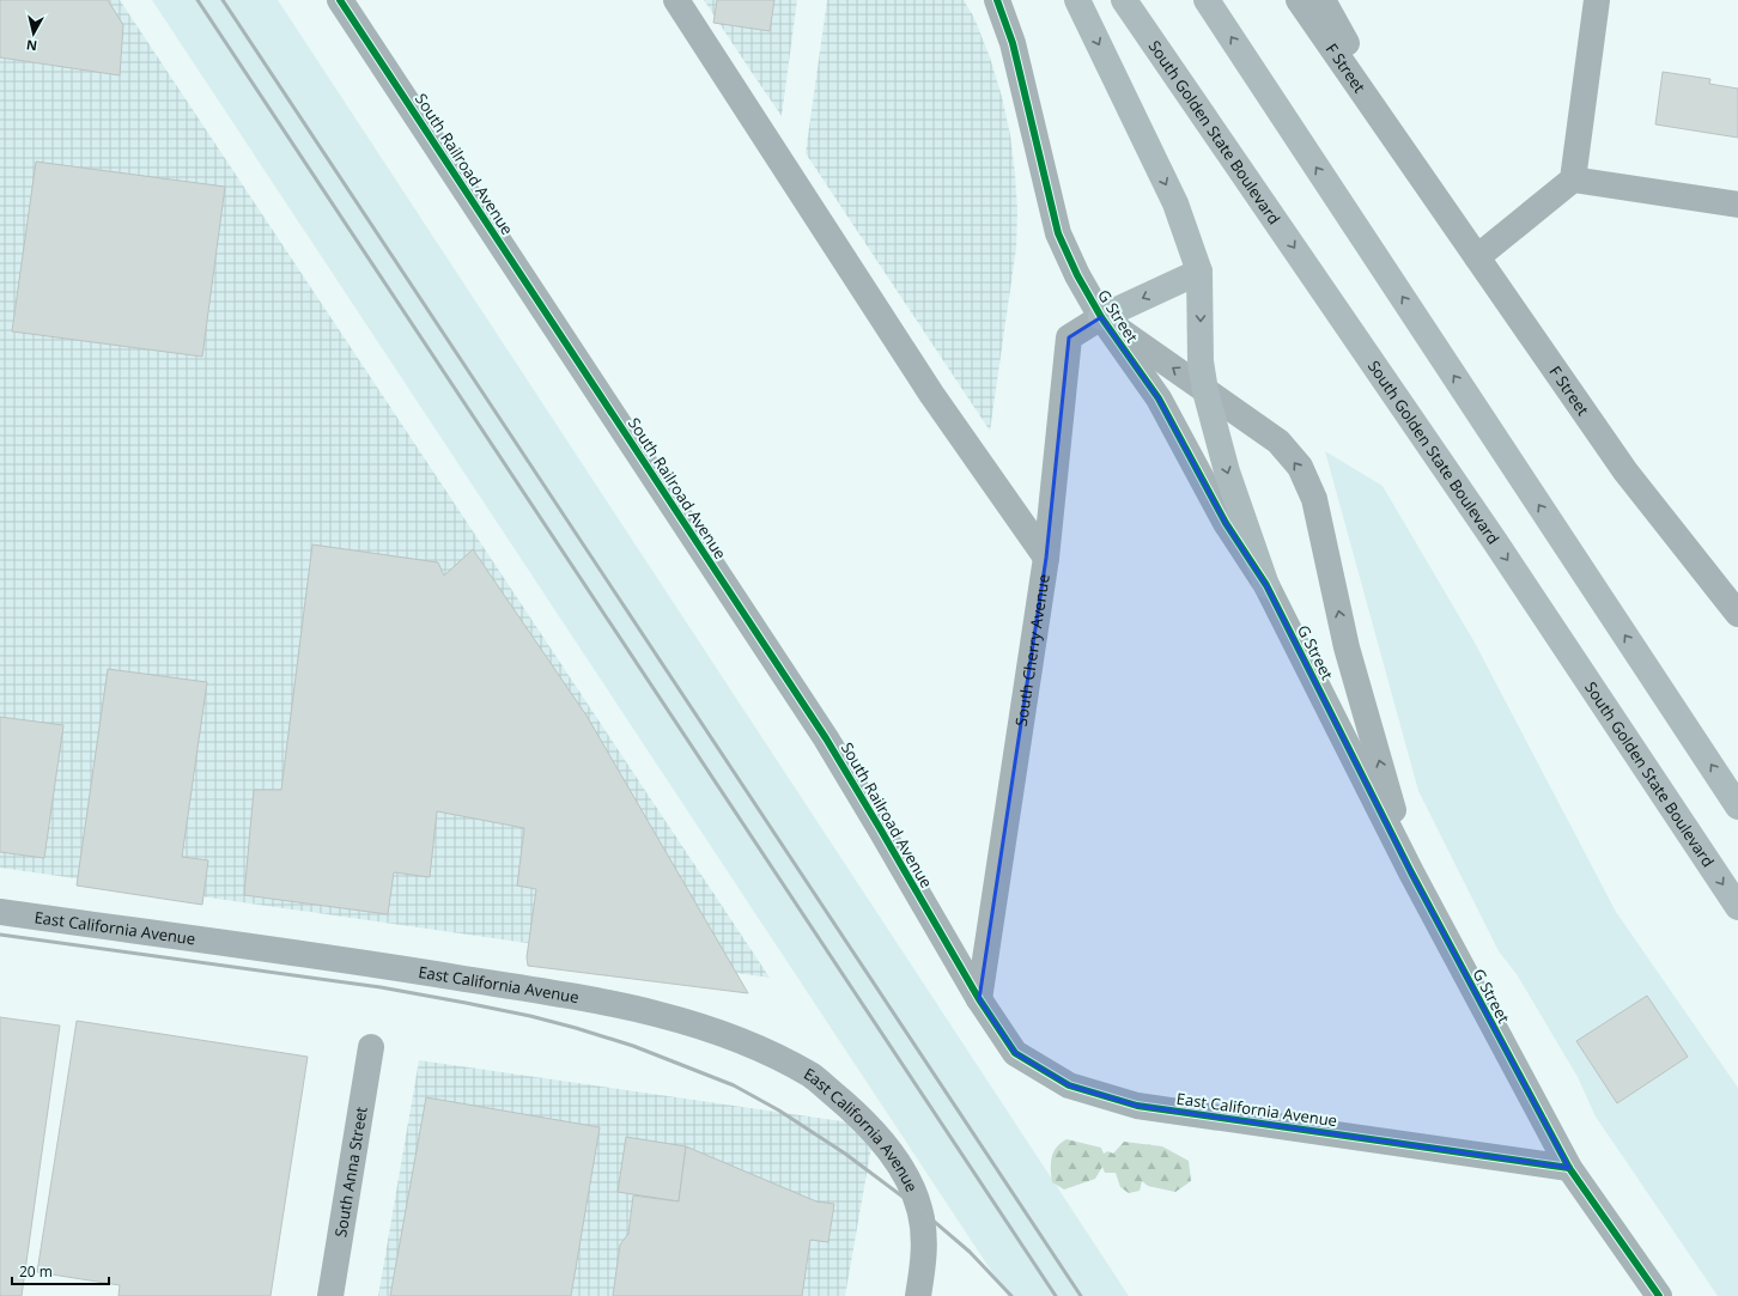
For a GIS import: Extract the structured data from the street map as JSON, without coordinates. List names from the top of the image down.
{
  "streets": {
    "highway": ["South Golden State Boulevard"],
    "street": [
      "F Street",
      "South Railroad Avenue",
      "G Street",
      "South Cherry Avenue",
      "East California Avenue",
      "South Anna Street"
    ]
  },
  "crossings": [
    ["South Railroad Avenue", "South Cherry Avenue"],
    ["South Railroad Avenue", "East California Avenue"],
    ["G Street", "South Cherry Avenue"],
    ["G Street", "East California Avenue"],
    ["South Cherry Avenue", "East California Avenue"]
  ],
  "scale_bar": "20 m",
  "north": "bottom"
}
